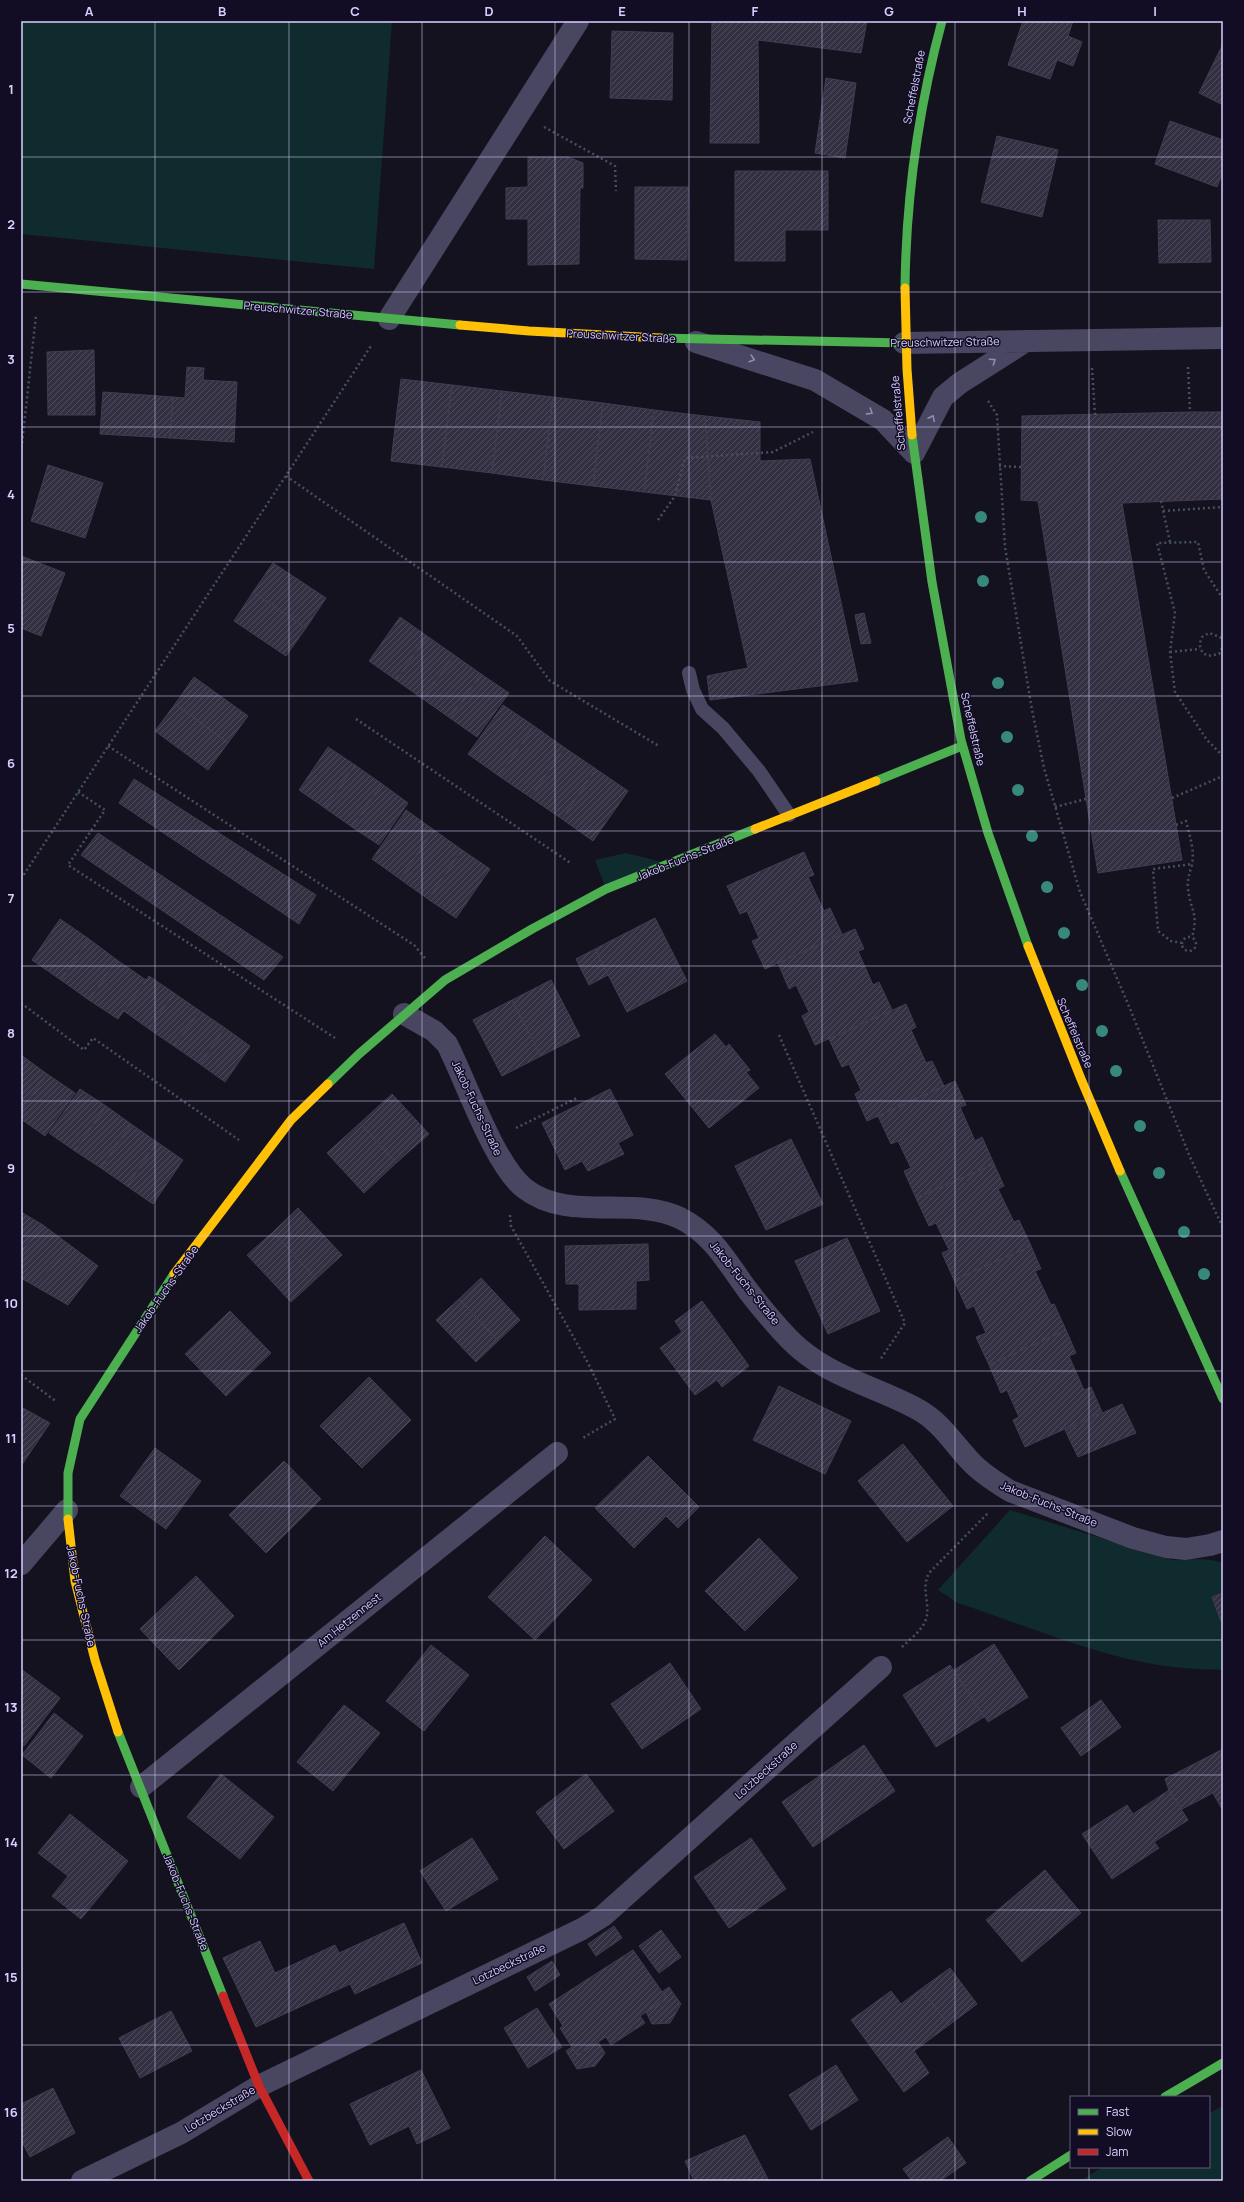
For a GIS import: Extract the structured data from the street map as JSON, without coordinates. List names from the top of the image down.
{
  "streets": {
    "street": [
      "Scheffelstraße",
      "Preuschwitzer Straße",
      "Jakob-Fuchs-Straße",
      "Am Hetzennest",
      "Lotzbeckstraße"
    ]
  },
  "crossings": [
    ["Scheffelstraße", "Preuschwitzer Straße"],
    ["Scheffelstraße", "Jakob-Fuchs-Straße"],
    ["Jakob-Fuchs-Straße", "Am Hetzennest"],
    ["Jakob-Fuchs-Straße", "Lotzbeckstraße"]
  ],
  "legend": ["Fast", "Slow", "Jam"],
  "grid": {
    "columns": [
      "A",
      "B",
      "C",
      "D",
      "E",
      "F",
      "G",
      "H",
      "I"
    ],
    "rows": [
      "1",
      "2",
      "3",
      "4",
      "5",
      "6",
      "7",
      "8",
      "9",
      "10",
      "11",
      "12",
      "13",
      "14",
      "15",
      "16"
    ]
  }
}
